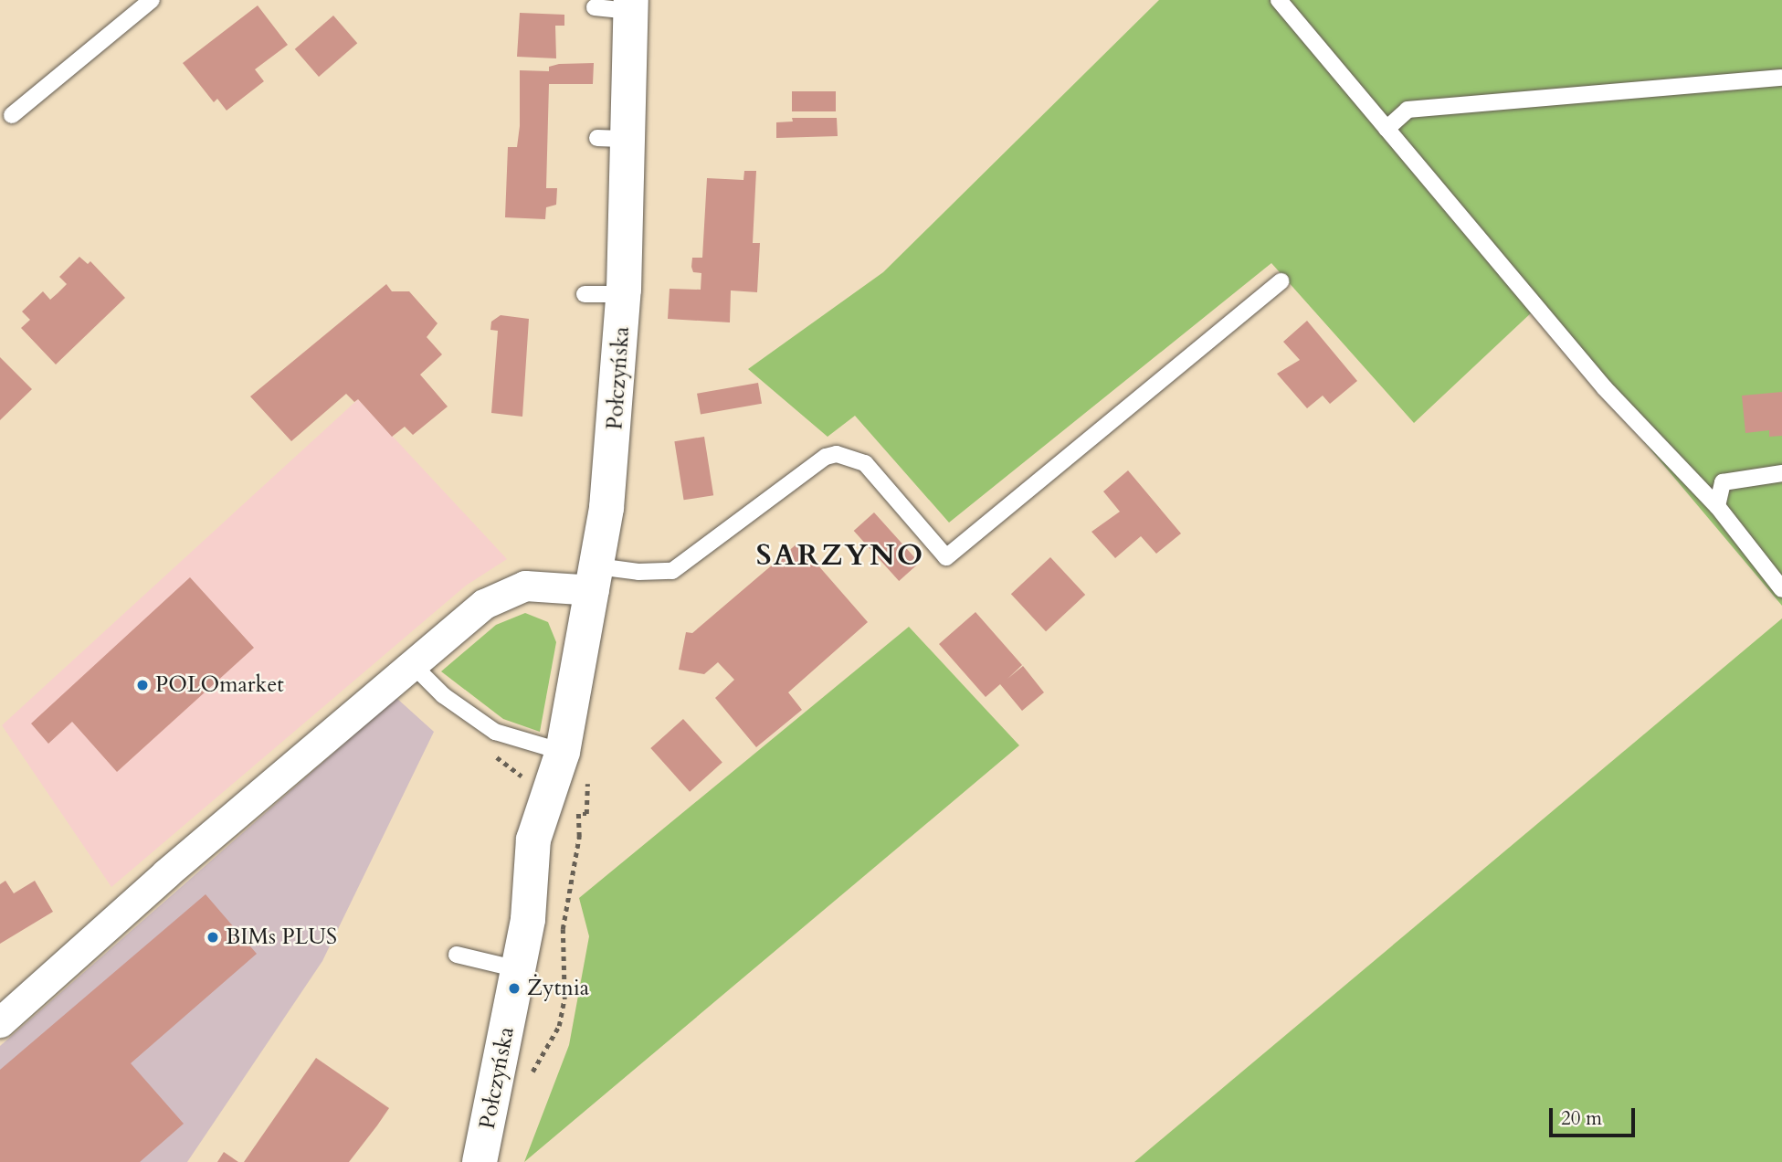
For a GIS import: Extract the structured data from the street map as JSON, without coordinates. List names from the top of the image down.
{
  "streets": {
    "main road": ["Połczyńska"]
  },
  "districts": ["SARZYNO"],
  "places": ["POLOmarket", "BIMs PLUS", "Żytnia"],
  "scale_bar": "20 m"
}
